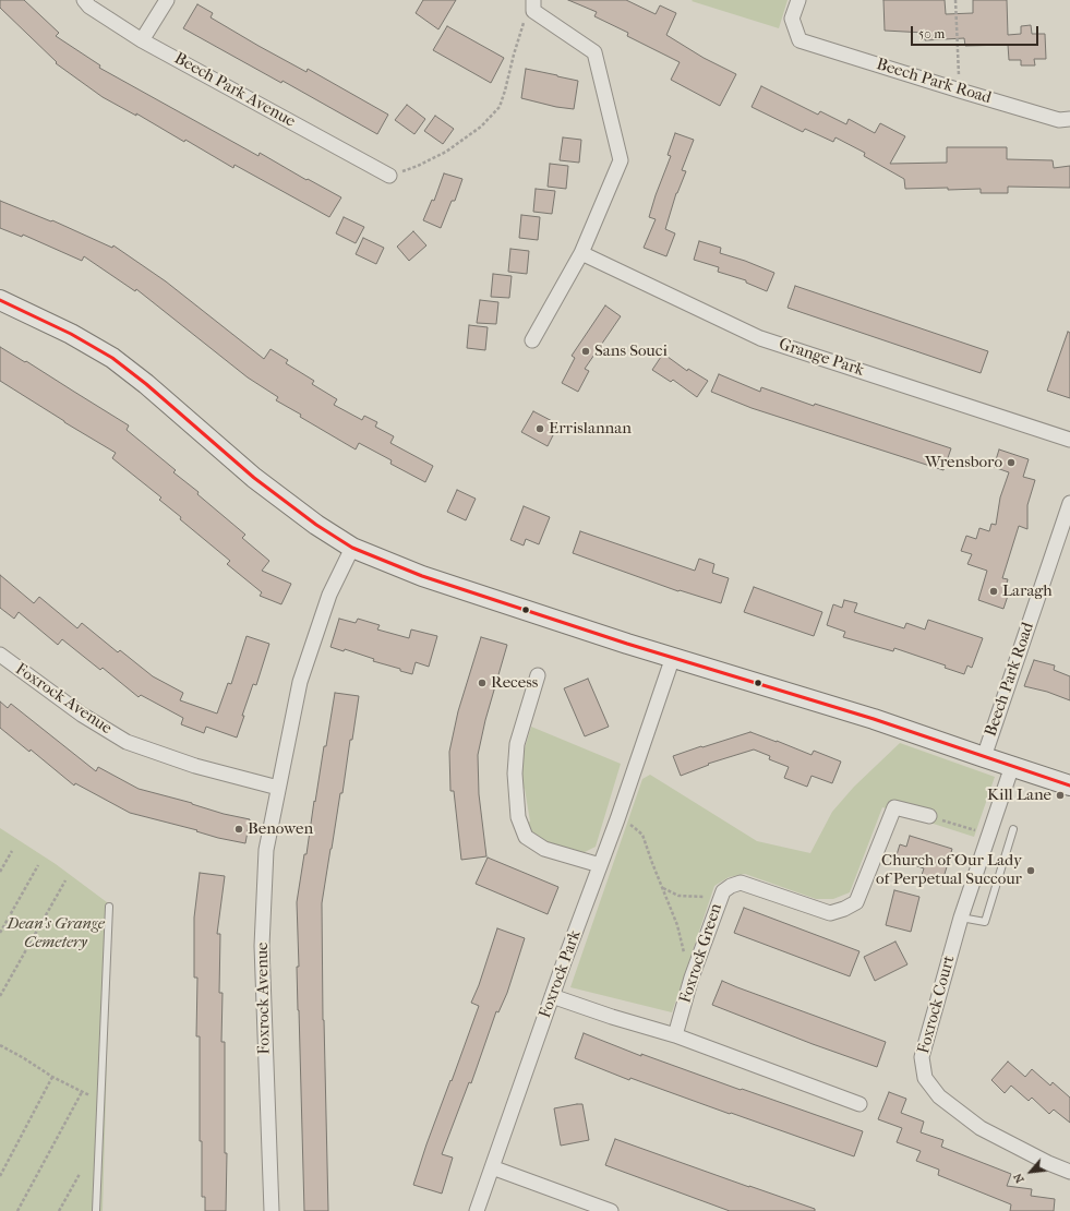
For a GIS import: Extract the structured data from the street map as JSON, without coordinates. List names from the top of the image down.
{
  "streets": {
    "street": [
      "Beech Park Road",
      "Beech Park Avenue",
      "Grange Park",
      "Foxrock Avenue",
      "Foxrock Green",
      "Foxrock Park",
      "Foxrock Court"
    ]
  },
  "parks": ["Dean's Grange Cemetery"],
  "places": [
    "Sans Souci",
    "Errislannan",
    "Wrensboro",
    "Laragh",
    "Recess",
    "Kill Lane",
    "Benowen",
    "Church of Our Lady of Perpetual Succour"
  ],
  "scale_bar": "50 m",
  "north": "bottom left"
}
